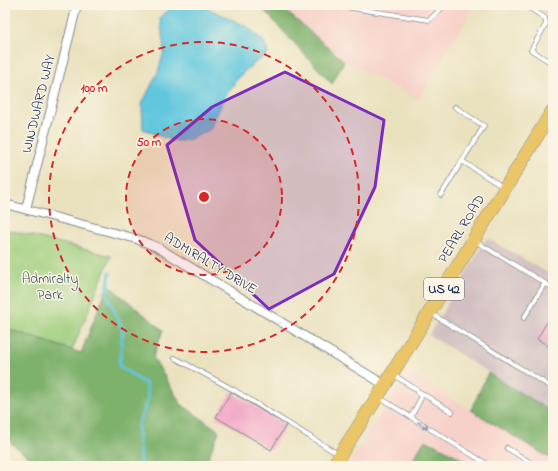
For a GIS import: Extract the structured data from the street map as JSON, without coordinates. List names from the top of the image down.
{
  "streets": {
    "main road": ["PEARL ROAD", "US 42"],
    "street": ["WINDWARD WAY", "ADMIRALTY DRIVE"]
  },
  "crossings": [
    ["WINDWARD WAY", "ADMIRALTY DRIVE"],
    ["PEARL ROAD", "ADMIRALTY DRIVE"]
  ],
  "parks": ["Admiralty Park"],
  "rings": ["100 m", "50 m"]
}
